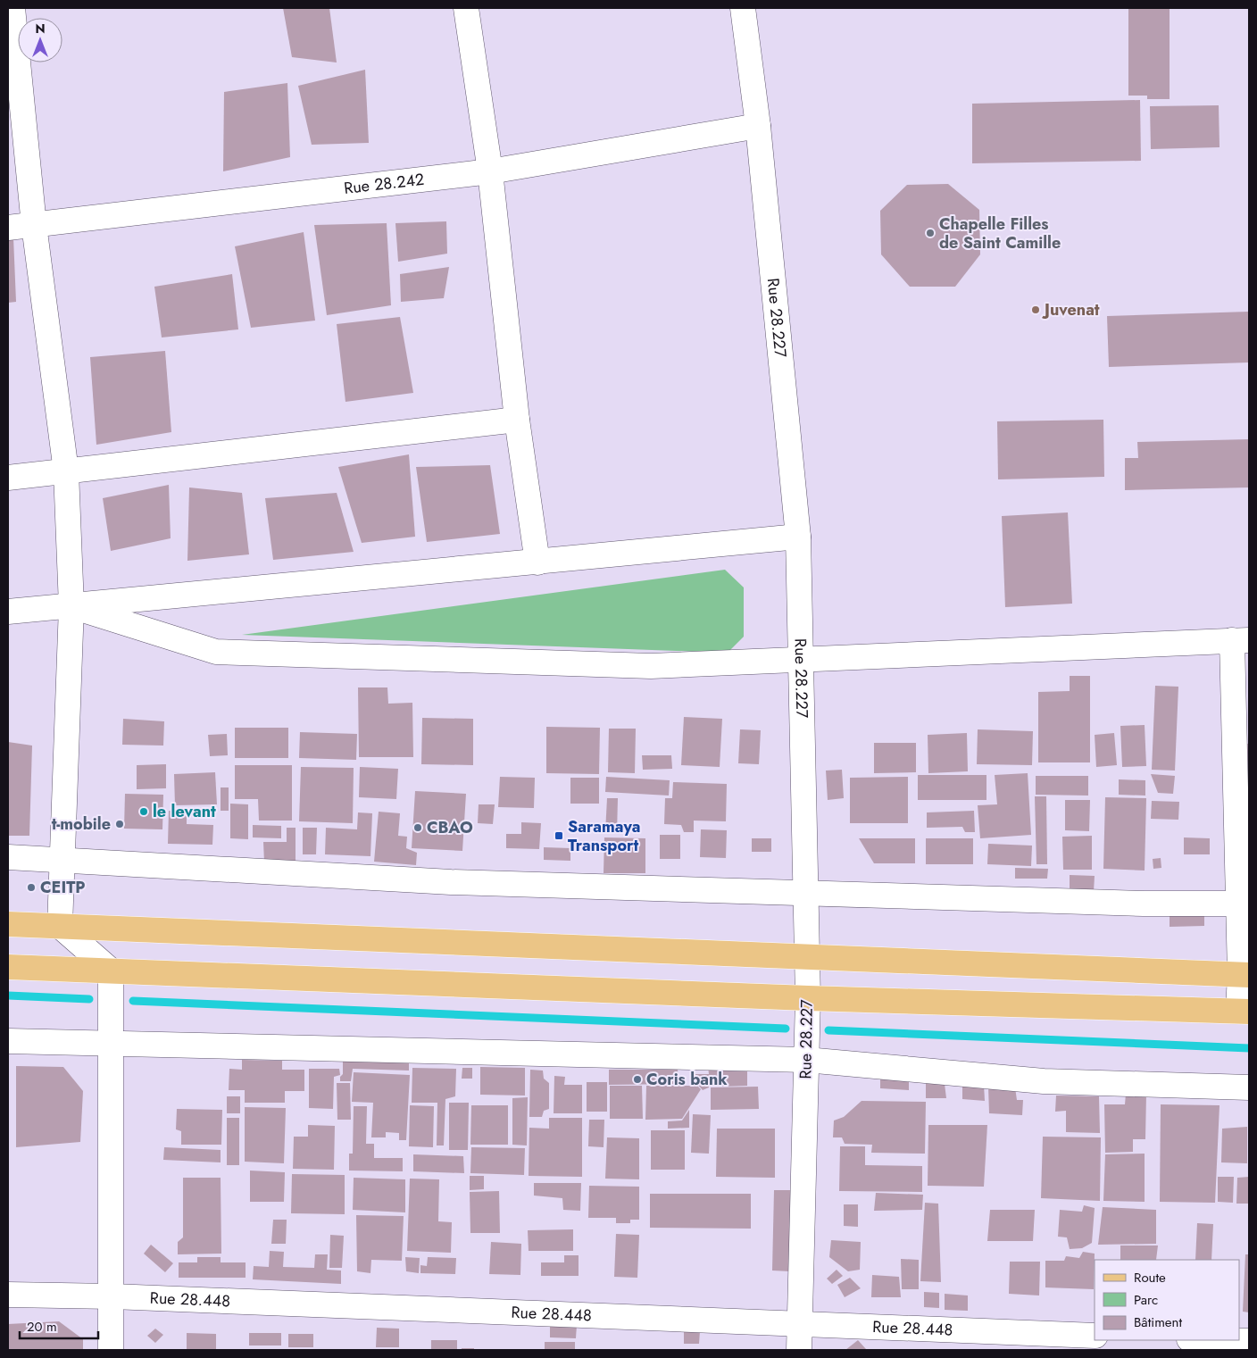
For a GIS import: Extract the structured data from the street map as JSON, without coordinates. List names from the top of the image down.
{
  "streets": {
    "street": ["Rue 28.242", "Rue 28.227", "Rue 28.448"]
  },
  "crossings": [
    ["Rue 28.242", "Rue 28.227"],
    ["Rue 28.227", "Rue 28.448"]
  ],
  "places": {
    "other": [
      "Chapelle Filles de Saint Camille",
      "Juvenat",
      "le levant",
      "t-mobile",
      "CBAO",
      "CEITP",
      "Coris bank"
    ],
    "transit": ["Saramaya Transport"]
  },
  "legend": ["Route", "Parc", "Bâtiment"],
  "scale_bar": "20 m",
  "north": "top"
}
